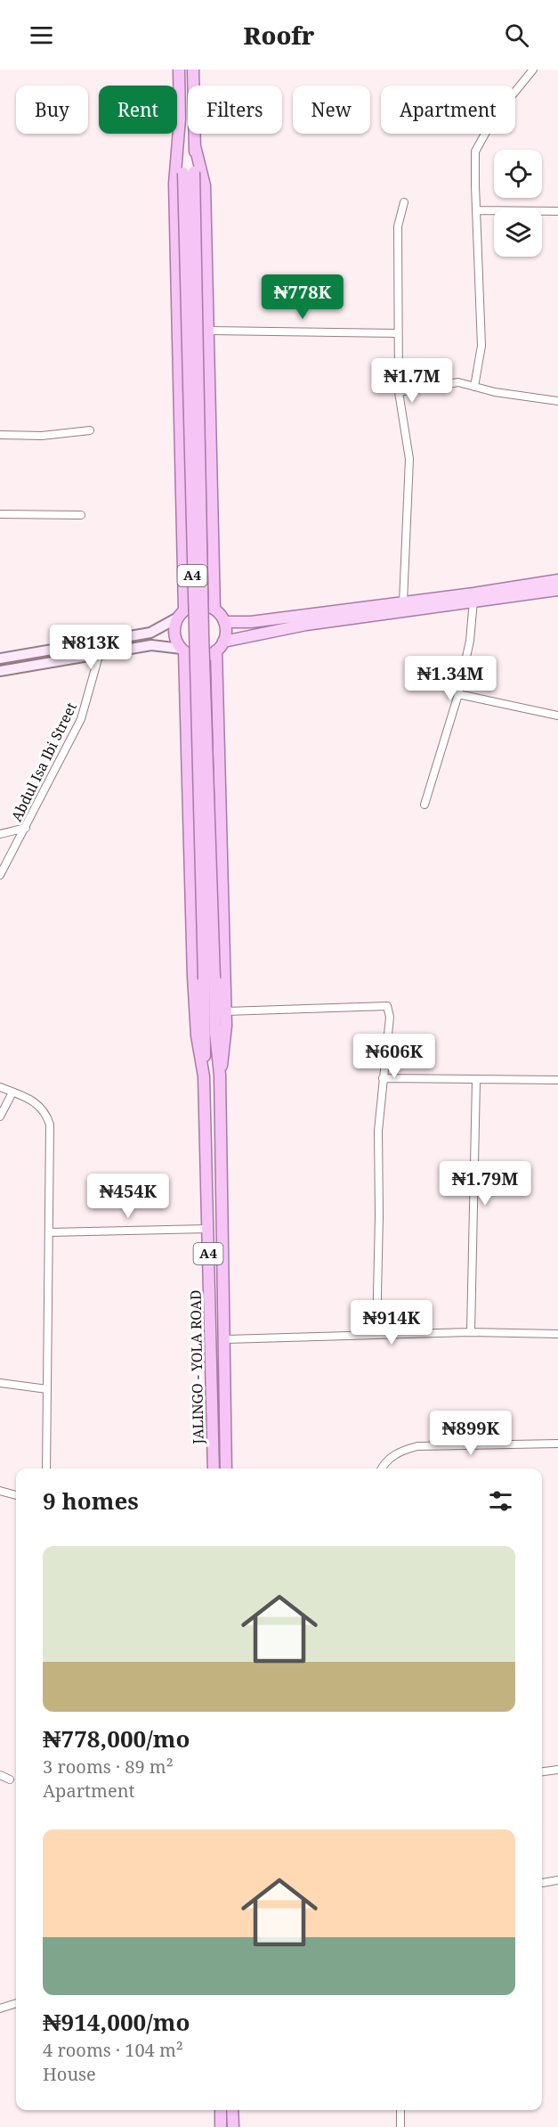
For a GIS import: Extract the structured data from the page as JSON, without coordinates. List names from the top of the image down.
{
  "streets": {
    "highway": ["A4", "JALINGO - YOLA ROAD"],
    "street": ["Abdul Isa Ibi Street"]
  },
  "crossings": [
    ["A4", "JALINGO - YOLA ROAD"]
  ],
  "page": {
    "header": "Roofr",
    "chip": [
      "Buy",
      "Rent",
      "Filters",
      "New",
      "Apartment"
    ],
    "price": [
      "₦778K",
      "₦1.7M",
      "₦813K",
      "₦1.34M",
      "₦606K",
      "₦1.79M",
      "₦454K",
      "₦914K",
      "₦899K"
    ],
    "heading": "9 homes",
    "list": [
      {
        "name": "₦778,000/mo",
        "note": "3 rooms · 89 m² · Apartment"
      },
      {
        "name": "₦914,000/mo",
        "note": "4 rooms · 104 m² · House"
      }
    ]
  }
}
